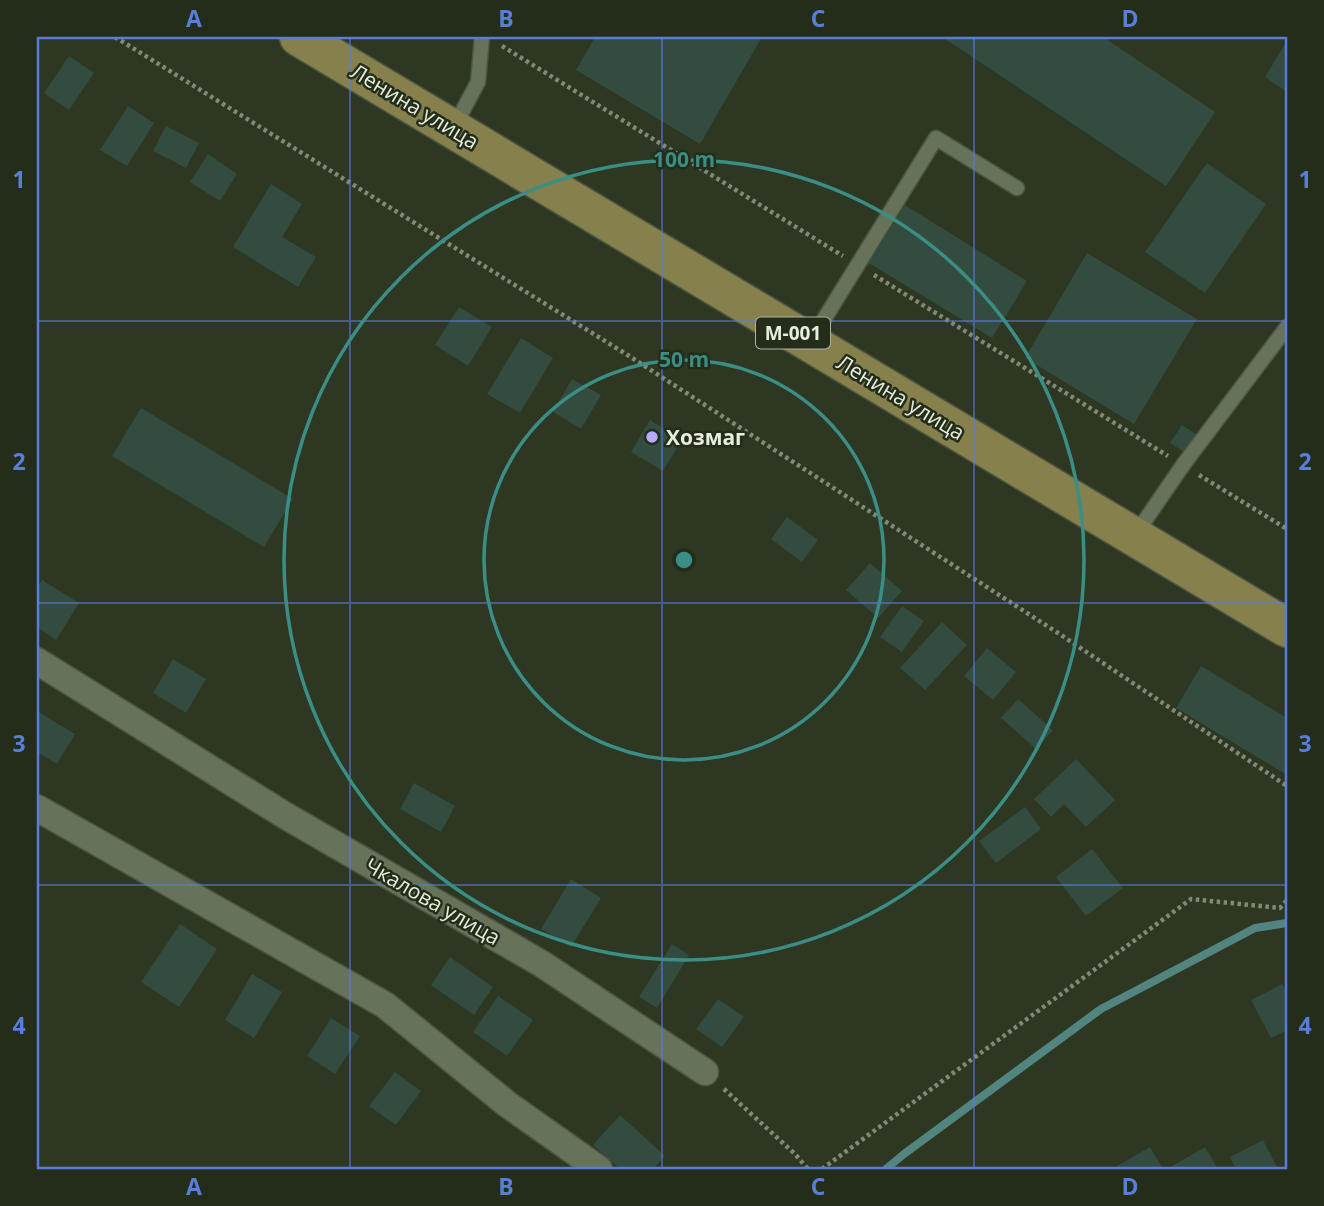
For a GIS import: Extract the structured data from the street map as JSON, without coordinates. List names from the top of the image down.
{
  "streets": {
    "main road": ["Ленина улица", "М-001"],
    "street": ["Чкалова улица"]
  },
  "places": ["Хозмаг"],
  "grid": {
    "columns": [
      "A",
      "B",
      "C",
      "D"
    ],
    "rows": [
      "1",
      "2",
      "3",
      "4"
    ]
  },
  "rings": ["100 m", "50 m"]
}
